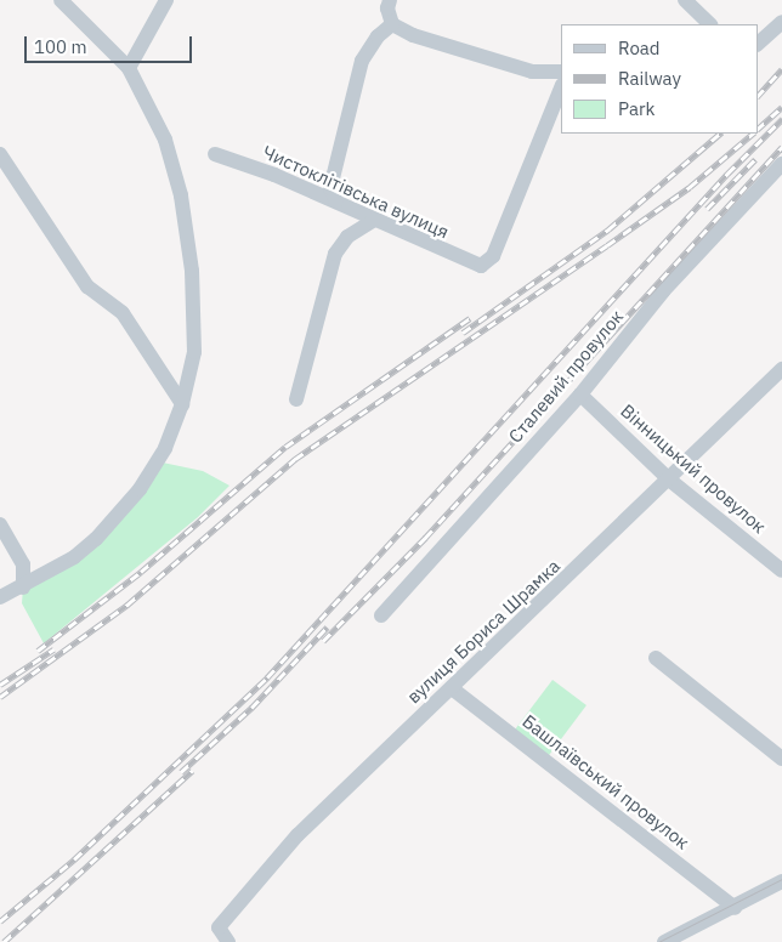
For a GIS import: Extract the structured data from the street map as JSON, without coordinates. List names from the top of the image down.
{
  "streets": {
    "street": [
      "Чистоклітівська вулиця",
      "Сталевий провулок",
      "Вінницький провулок",
      "вулиця Бориса Шрамка",
      "Башлаївський провулок"
    ]
  },
  "crossings": [
    ["Сталевий провулок", "Вінницький провулок"],
    ["Вінницький провулок", "вулиця Бориса Шрамка"],
    ["вулиця Бориса Шрамка", "Башлаївський провулок"]
  ],
  "legend": ["Road", "Railway", "Park"],
  "scale_bar": "100 m"
}
